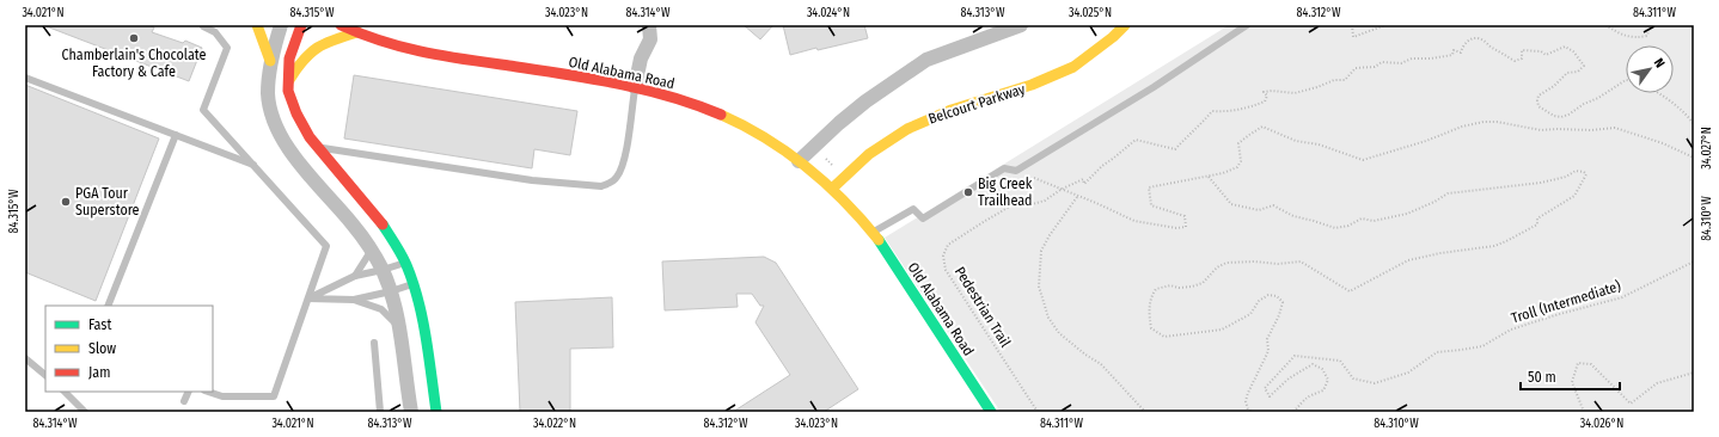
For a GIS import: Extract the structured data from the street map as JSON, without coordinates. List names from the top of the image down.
{
  "streets": {
    "main road": ["Old Alabama Road", "Belcourt Parkway"],
    "path": ["Troll (Intermediate)", "Pedestrian Trail"]
  },
  "crossings": [
    ["Old Alabama Road", "Belcourt Parkway"]
  ],
  "places": ["Chamberlain's Chocolate Factory & Cafe", "Big Creek Trailhead", "PGA Tour Superstore"],
  "legend": ["Fast", "Slow", "Jam"],
  "scale_bar": "50 m",
  "north": "top right",
  "coordinates": [
    "34.021°N",
    "84.315°W",
    "34.023°N",
    "84.314°W",
    "34.024°N",
    "84.313°W",
    "34.025°N",
    "84.312°W",
    "84.311°W",
    "34.027°N",
    "84.310°W",
    "34.022°N",
    "34.026°N"
  ]
}
